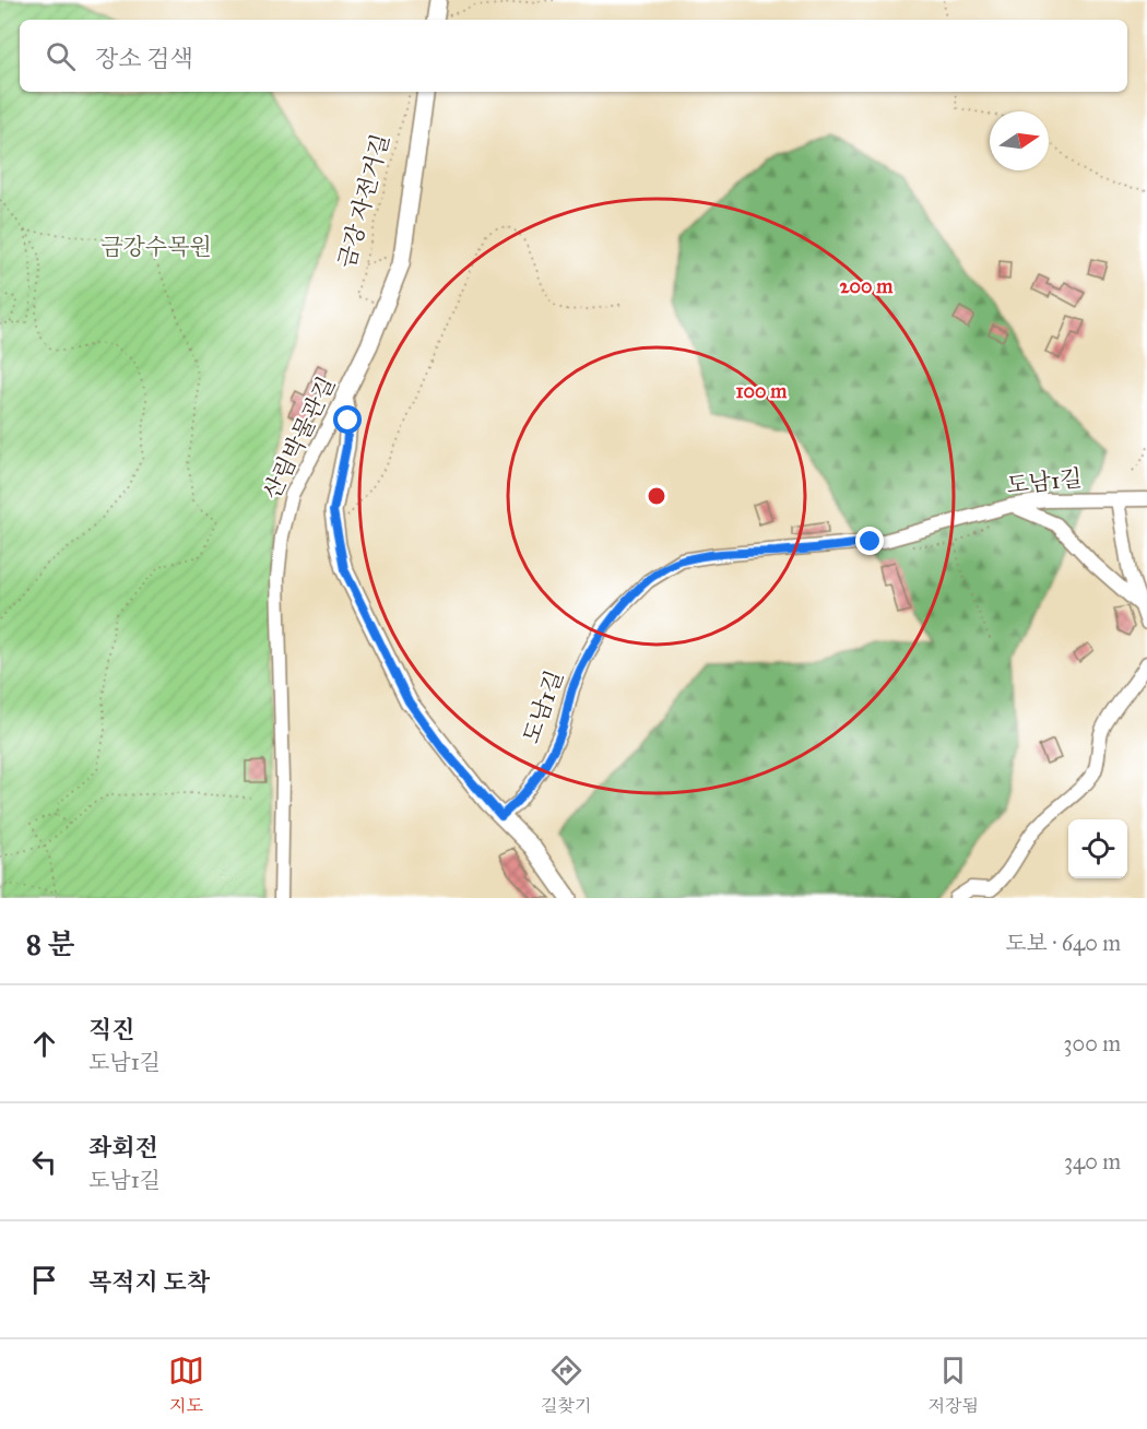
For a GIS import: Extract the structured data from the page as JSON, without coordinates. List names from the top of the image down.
{
  "streets": {
    "main road": ["산림박물관길"],
    "street": ["도남1길"],
    "path": ["금강 자전거길"]
  },
  "parks": ["금강수목원"],
  "north": "right",
  "page": {
    "search": "장소 검색",
    "heading": ["8 분", "도보 · 640 m"],
    "list": [
      ["직진", "도남1길", "300 m"],
      ["좌회전", "도남1길", "340 m"],
      "목적지 도착"
    ],
    "nav": ["지도", "길찾기", "저장됨"]
  },
  "rings": ["200 m", "100 m"]
}
